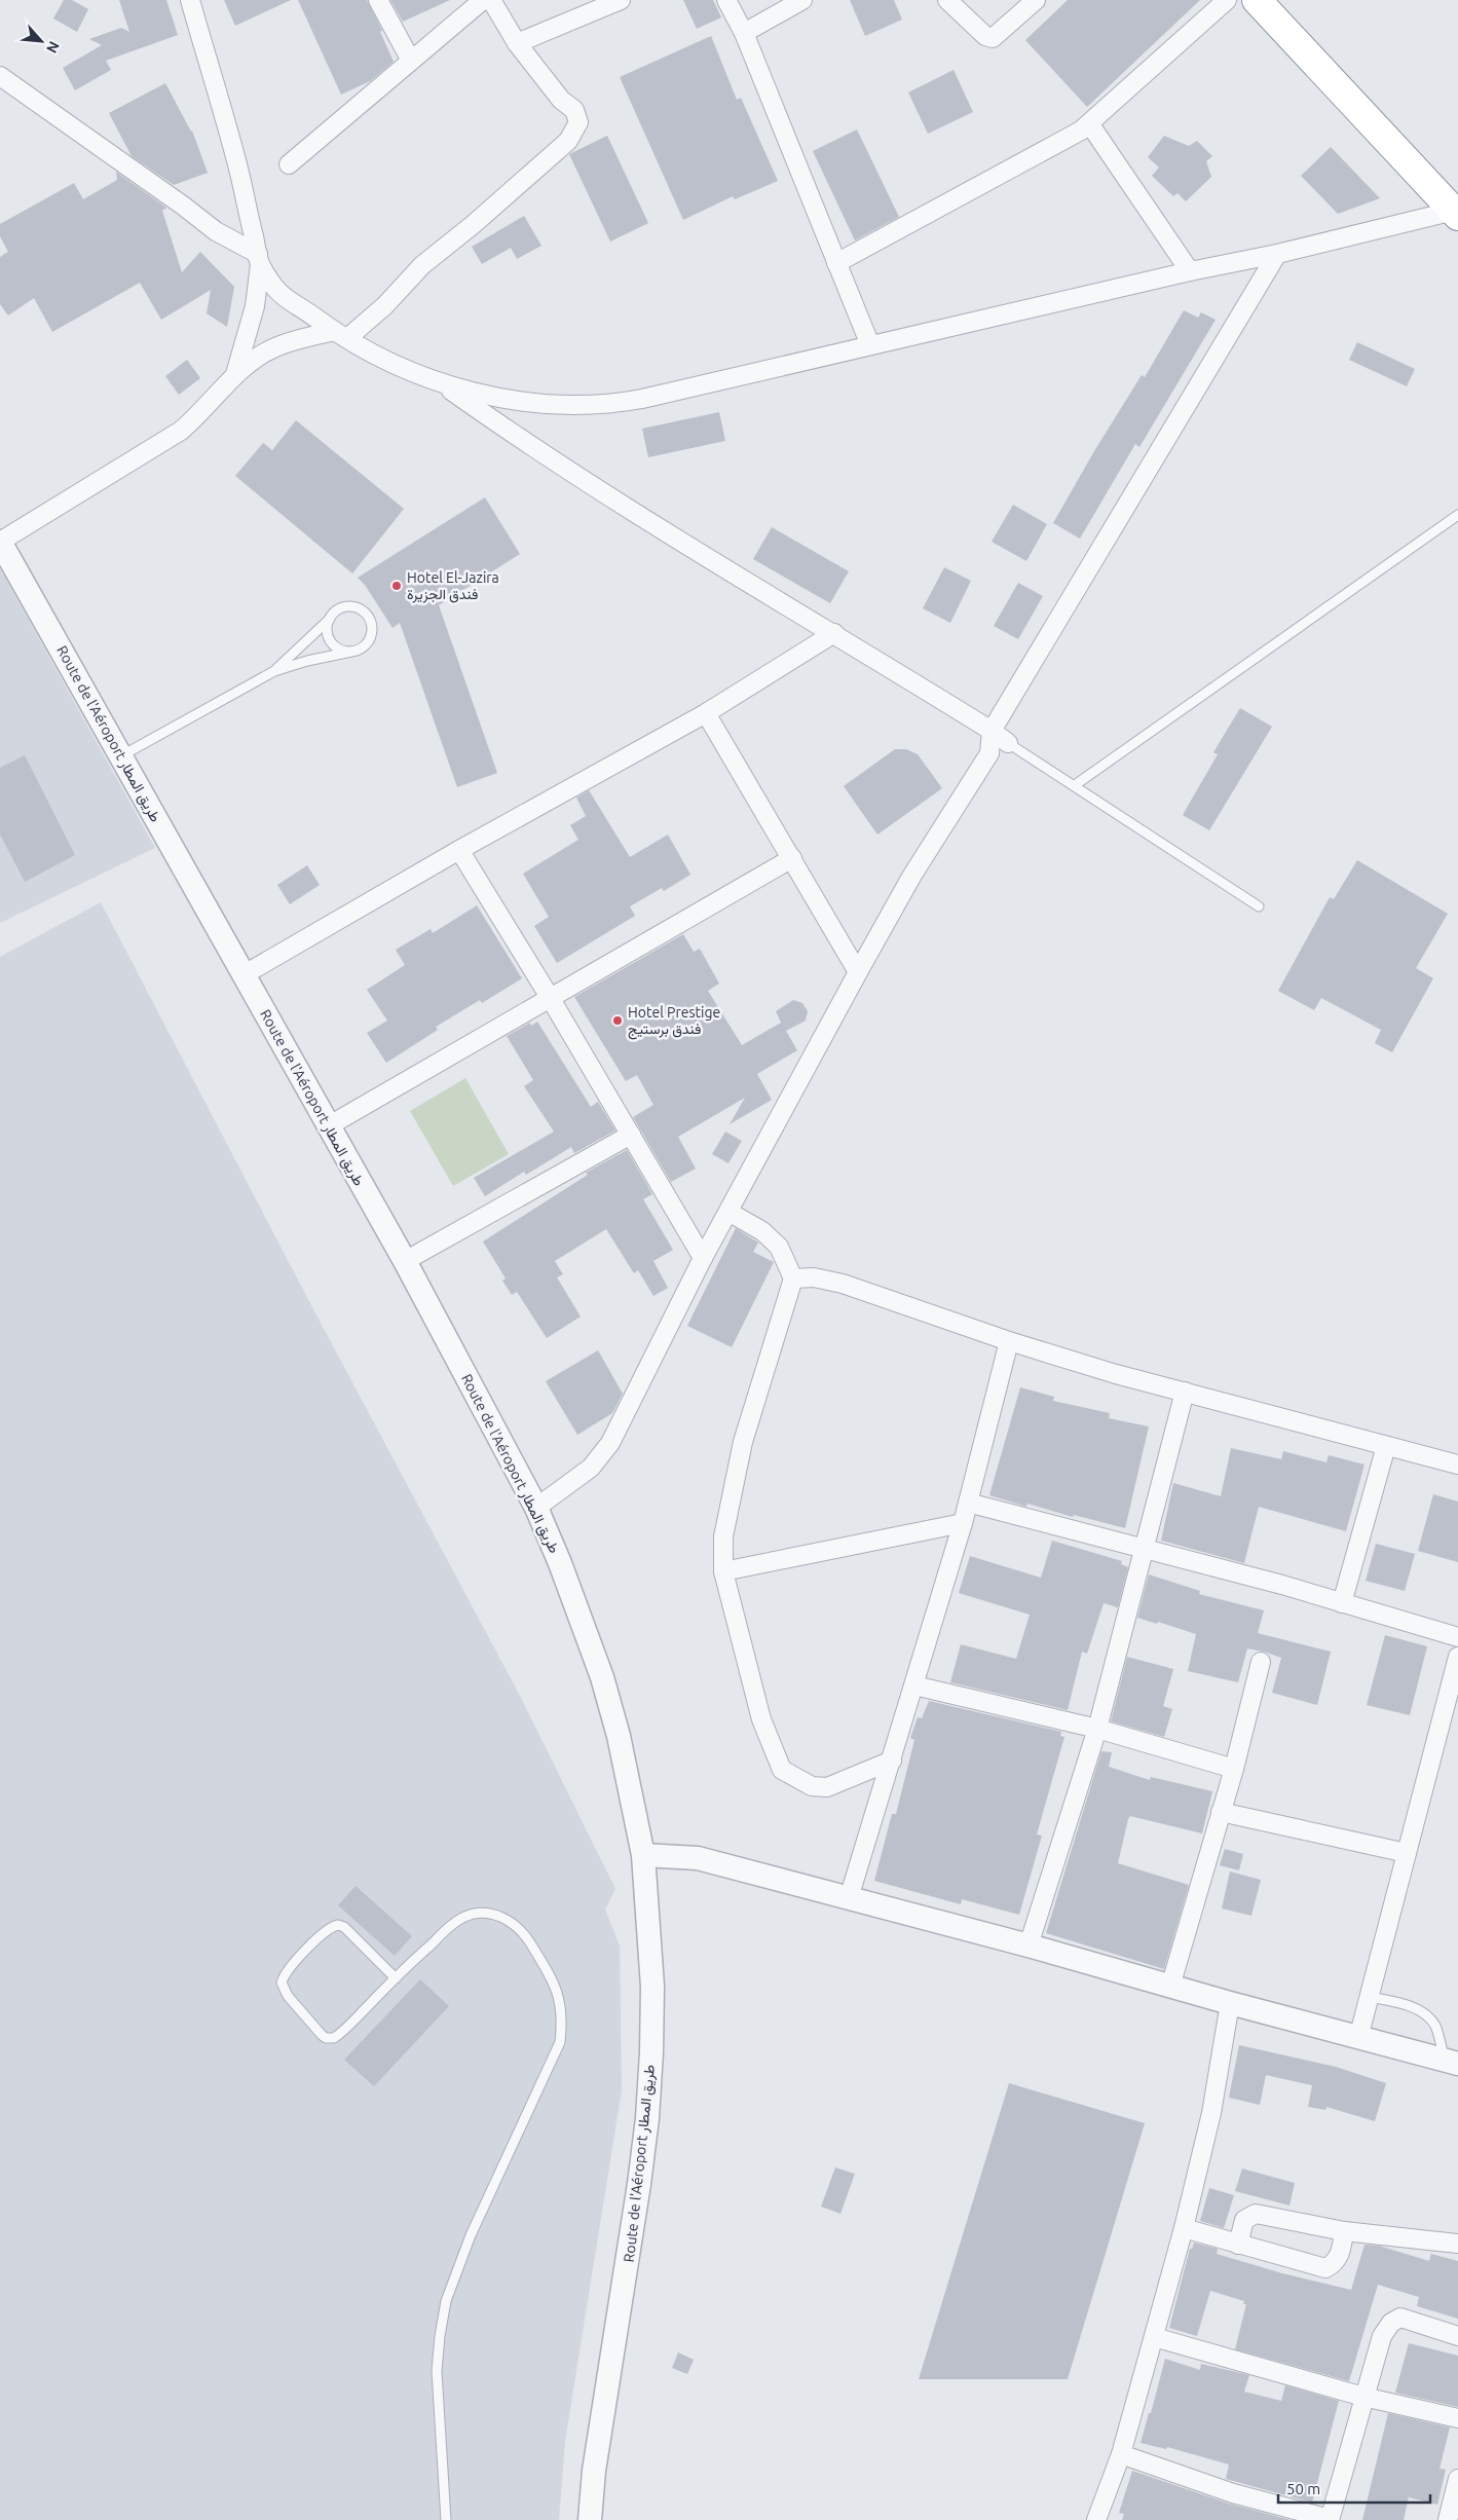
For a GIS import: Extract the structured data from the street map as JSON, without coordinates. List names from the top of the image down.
{
  "streets": {
    "street": ["Route de l'Aéroport طريق المطار"]
  },
  "places": ["Hotel El-Jazira فندق الجزيرة", "Hotel Prestige فندق برستيج"],
  "scale_bar": "50 m",
  "north": "bottom right"
}
